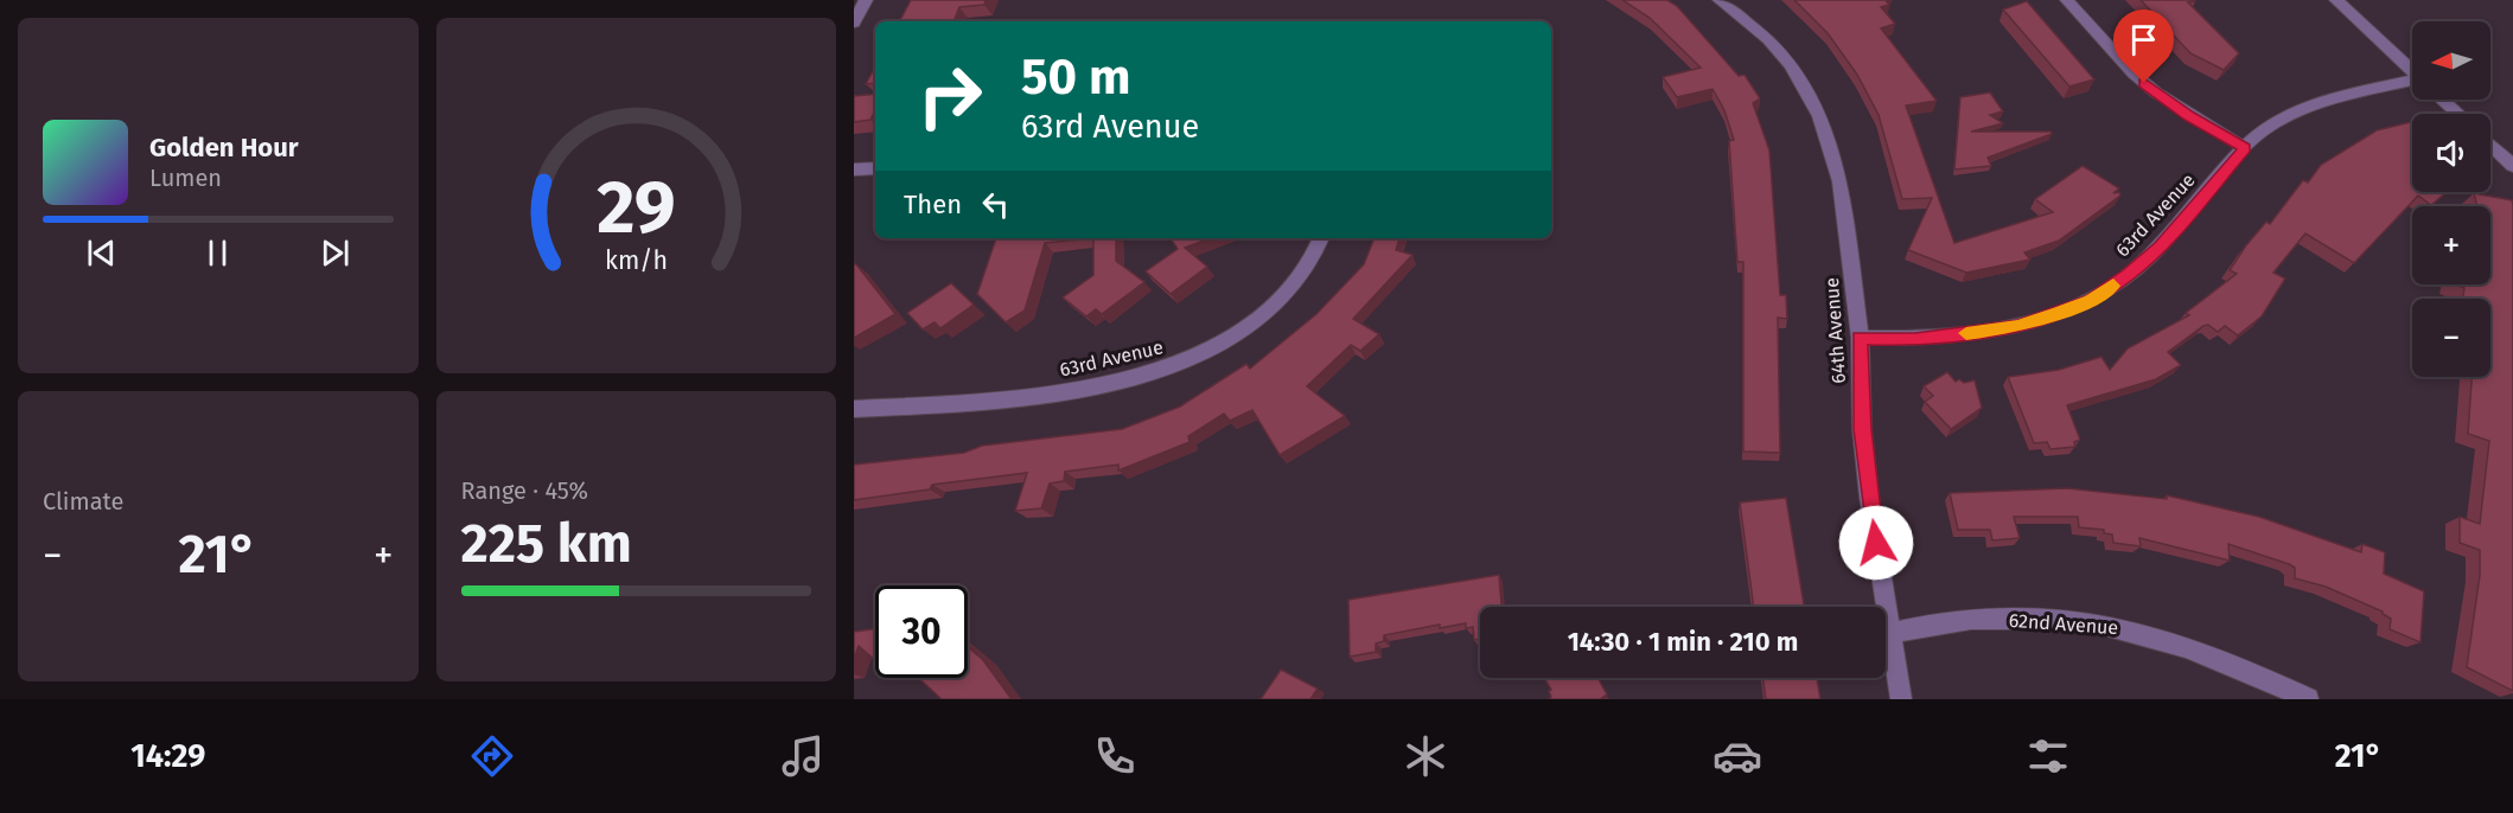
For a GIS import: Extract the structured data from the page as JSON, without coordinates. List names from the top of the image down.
{
  "streets": {
    "street": ["63rd Avenue", "64th Avenue", "62nd Avenue"]
  },
  "crossings": [
    ["63rd Avenue", "64th Avenue"],
    ["64th Avenue", "62nd Avenue"]
  ],
  "north": "left",
  "page": {
    "map_buttons": ["+", "−"],
    "turn": ["50 m", "63rd Avenue"],
    "song": ["Golden Hour", "Lumen"],
    "then": "Then",
    "tile": [
      "Climate",
      ["Range · 45%", "225 km"]
    ],
    "heat": ["−", "21°", "+"],
    "limit": "30",
    "trip": "14:30 · 1 min · 210 m",
    "tabs": ["14:29", "21°"],
    "gauge": ["29", "km/h"]
  }
}
